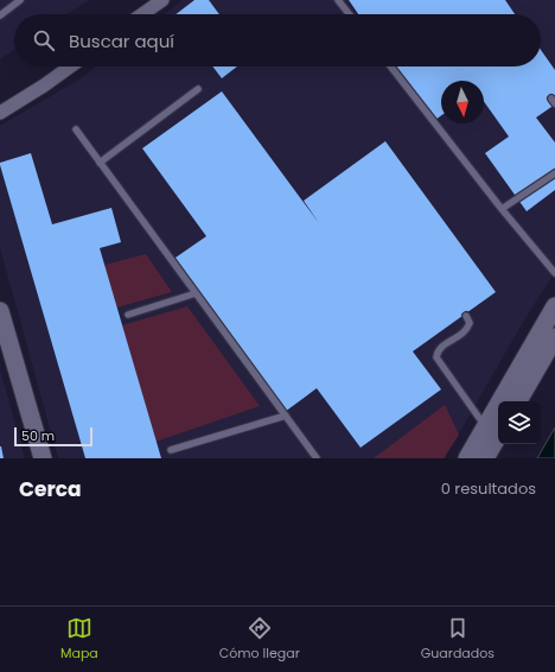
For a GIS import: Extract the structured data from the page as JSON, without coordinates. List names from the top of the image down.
{
  "scale_bar": "50 m",
  "north": "bottom",
  "page": {
    "search": "Buscar aquí",
    "scale": "50 m",
    "heading": ["Cerca", "0 resultados"],
    "nav": ["Mapa", "Cómo llegar", "Guardados"]
  }
}
